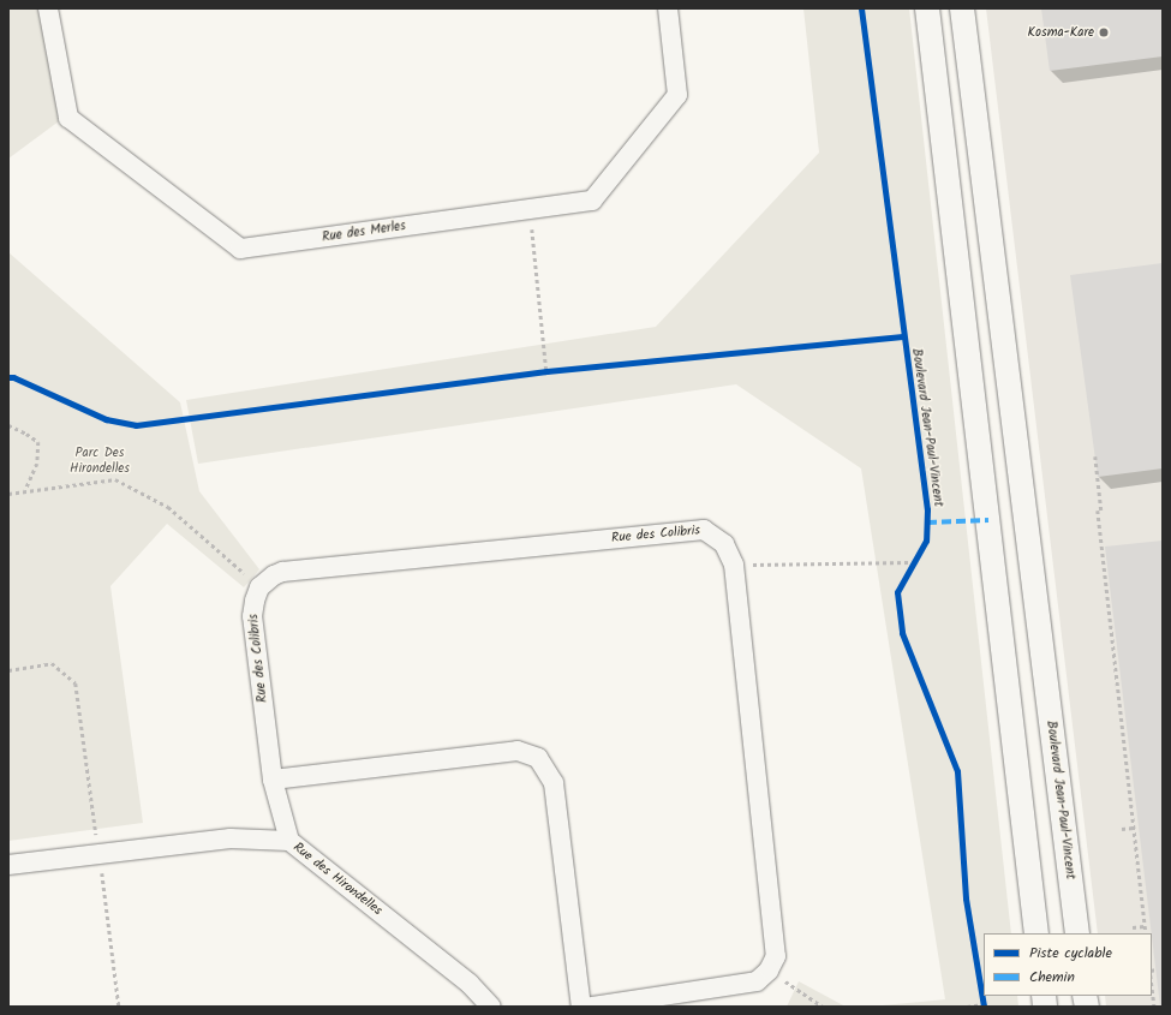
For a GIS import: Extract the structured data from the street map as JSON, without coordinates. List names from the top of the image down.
{
  "streets": {
    "street": [
      "Rue des Merles",
      "Boulevard Jean-Paul-Vincent",
      "Rue des Colibris",
      "Rue des Hirondelles"
    ]
  },
  "crossings": [
    ["Rue des Colibris", "Rue des Hirondelles"]
  ],
  "parks": ["Parc Des Hirondelles"],
  "places": ["Kosma-Kare"],
  "legend": ["Piste cyclable", "Chemin"]
}
